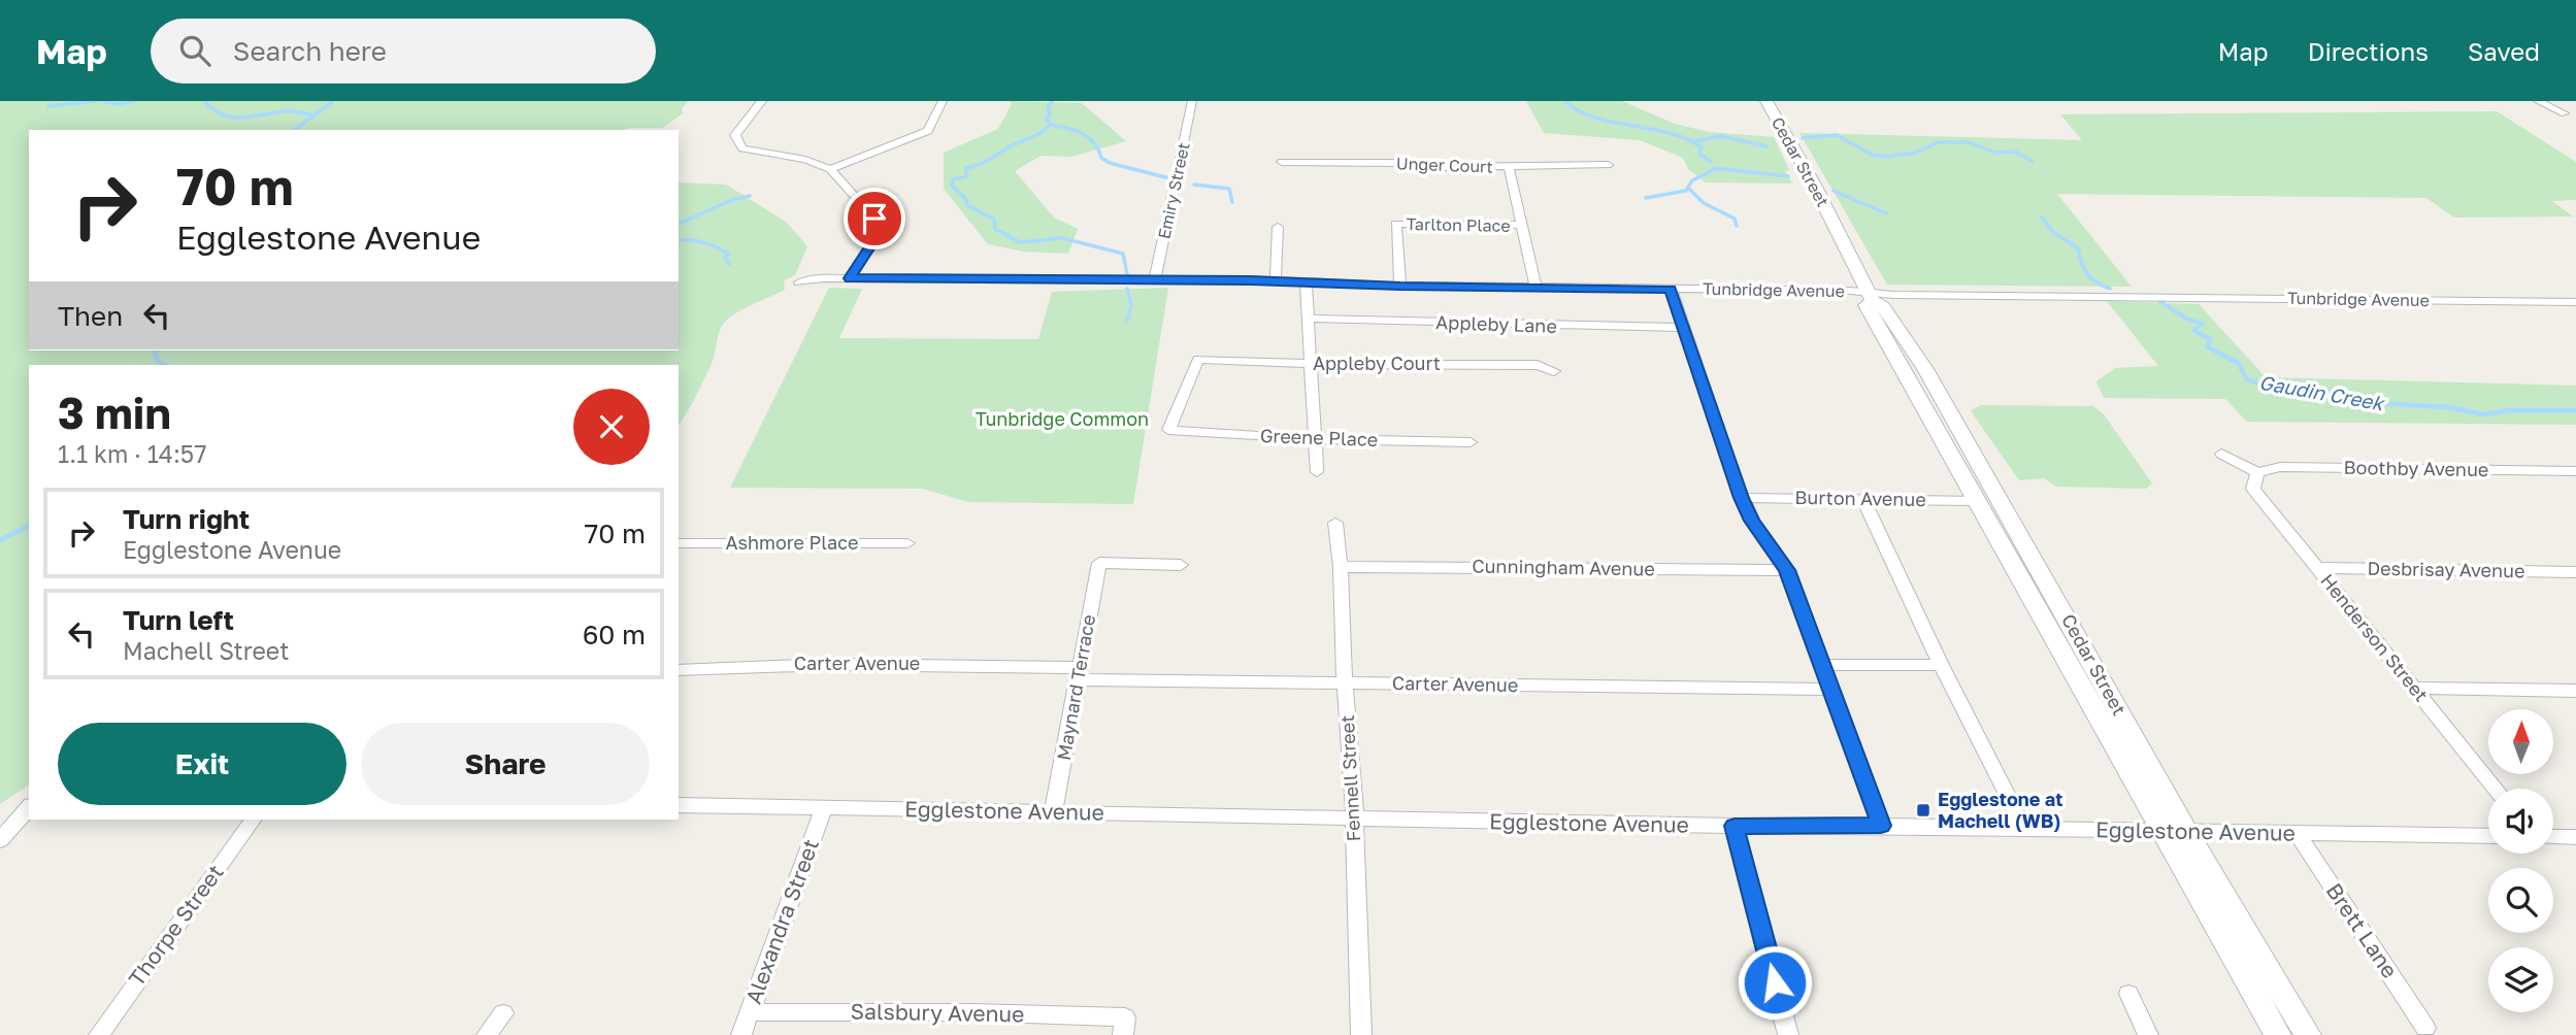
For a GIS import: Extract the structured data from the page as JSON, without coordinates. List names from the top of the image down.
{
  "streets": {
    "main road": ["Cedar Street"],
    "street": [
      "Unger Court",
      "Emiry Street",
      "Tarlton Place",
      "Tunbridge Avenue",
      "Appleby Lane",
      "Appleby Court",
      "Greene Place",
      "Boothby Avenue",
      "Burton Avenue",
      "Ashmore Place",
      "Cunningham Avenue",
      "Desbrisay Avenue",
      "Henderson Street",
      "Carter Avenue",
      "Maynard Terrace",
      "Fennell Street",
      "Egglestone Avenue",
      "Alexandra Street",
      "Thorpe Street",
      "Brett Lane",
      "Salsbury Avenue"
    ]
  },
  "crossings": [
    ["Cedar Street", "Tunbridge Avenue"],
    ["Cedar Street", "Burton Avenue"],
    ["Cedar Street", "Egglestone Avenue"],
    ["Emiry Street", "Tunbridge Avenue"],
    ["Tarlton Place", "Tunbridge Avenue"],
    ["Appleby Court", "Greene Place"],
    ["Boothby Avenue", "Henderson Street"],
    ["Cunningham Avenue", "Fennell Street"],
    ["Desbrisay Avenue", "Henderson Street"],
    ["Carter Avenue", "Maynard Terrace"],
    ["Carter Avenue", "Fennell Street"],
    ["Maynard Terrace", "Egglestone Avenue"],
    ["Fennell Street", "Egglestone Avenue"],
    ["Egglestone Avenue", "Alexandra Street"],
    ["Egglestone Avenue", "Brett Lane"],
    ["Alexandra Street", "Salsbury Avenue"]
  ],
  "water": ["Gaudin Creek"],
  "parks": ["Tunbridge Common"],
  "places": {
    "transit": ["Egglestone at Machell (WB)"]
  },
  "north": "top",
  "page": {
    "header": "Map",
    "search": "Search here",
    "nav": ["Map", "Directions", "Saved"],
    "turn": ["70 m", "Egglestone Avenue"],
    "then": "Then",
    "heading": ["3 min", "1.1 km · 14:57"],
    "list": [
      {
        "name": "Turn right",
        "note": "Egglestone Avenue",
        "value": "70 m"
      },
      {
        "name": "Turn left",
        "note": "Machell Street",
        "value": "60 m"
      }
    ],
    "buttons": ["Exit", "Share"]
  }
}
